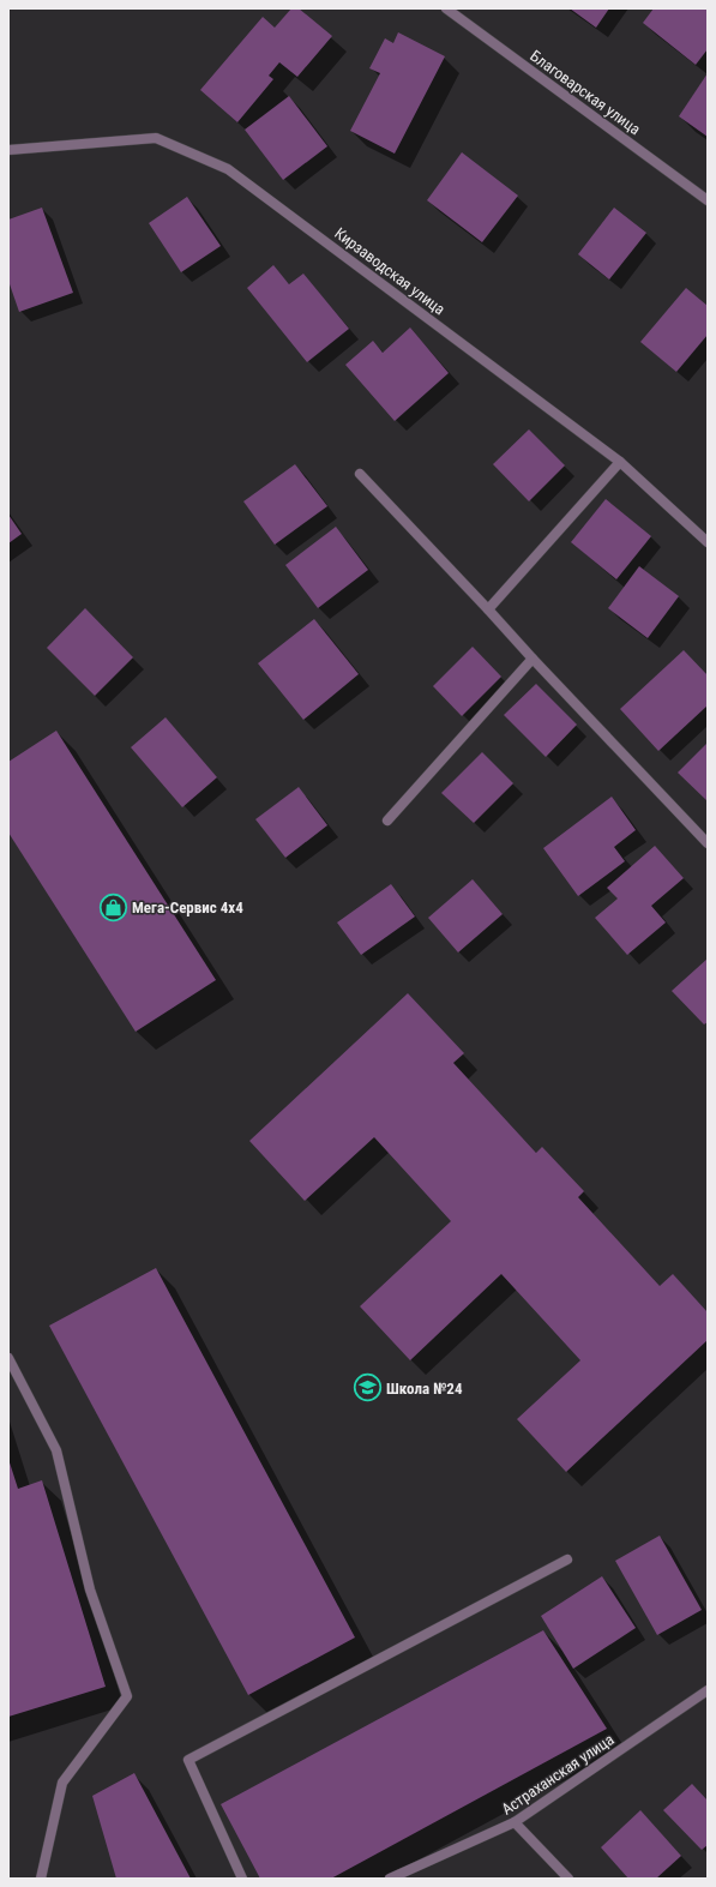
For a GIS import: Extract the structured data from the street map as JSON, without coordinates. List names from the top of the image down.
{
  "streets": {
    "street": ["Благоварская улица", "Кирзаводская улица", "Астраханская улица"]
  },
  "places": {
    "shop": ["Мега-Сервис 4х4"],
    "school or university": ["Школа №24"]
  }
}
